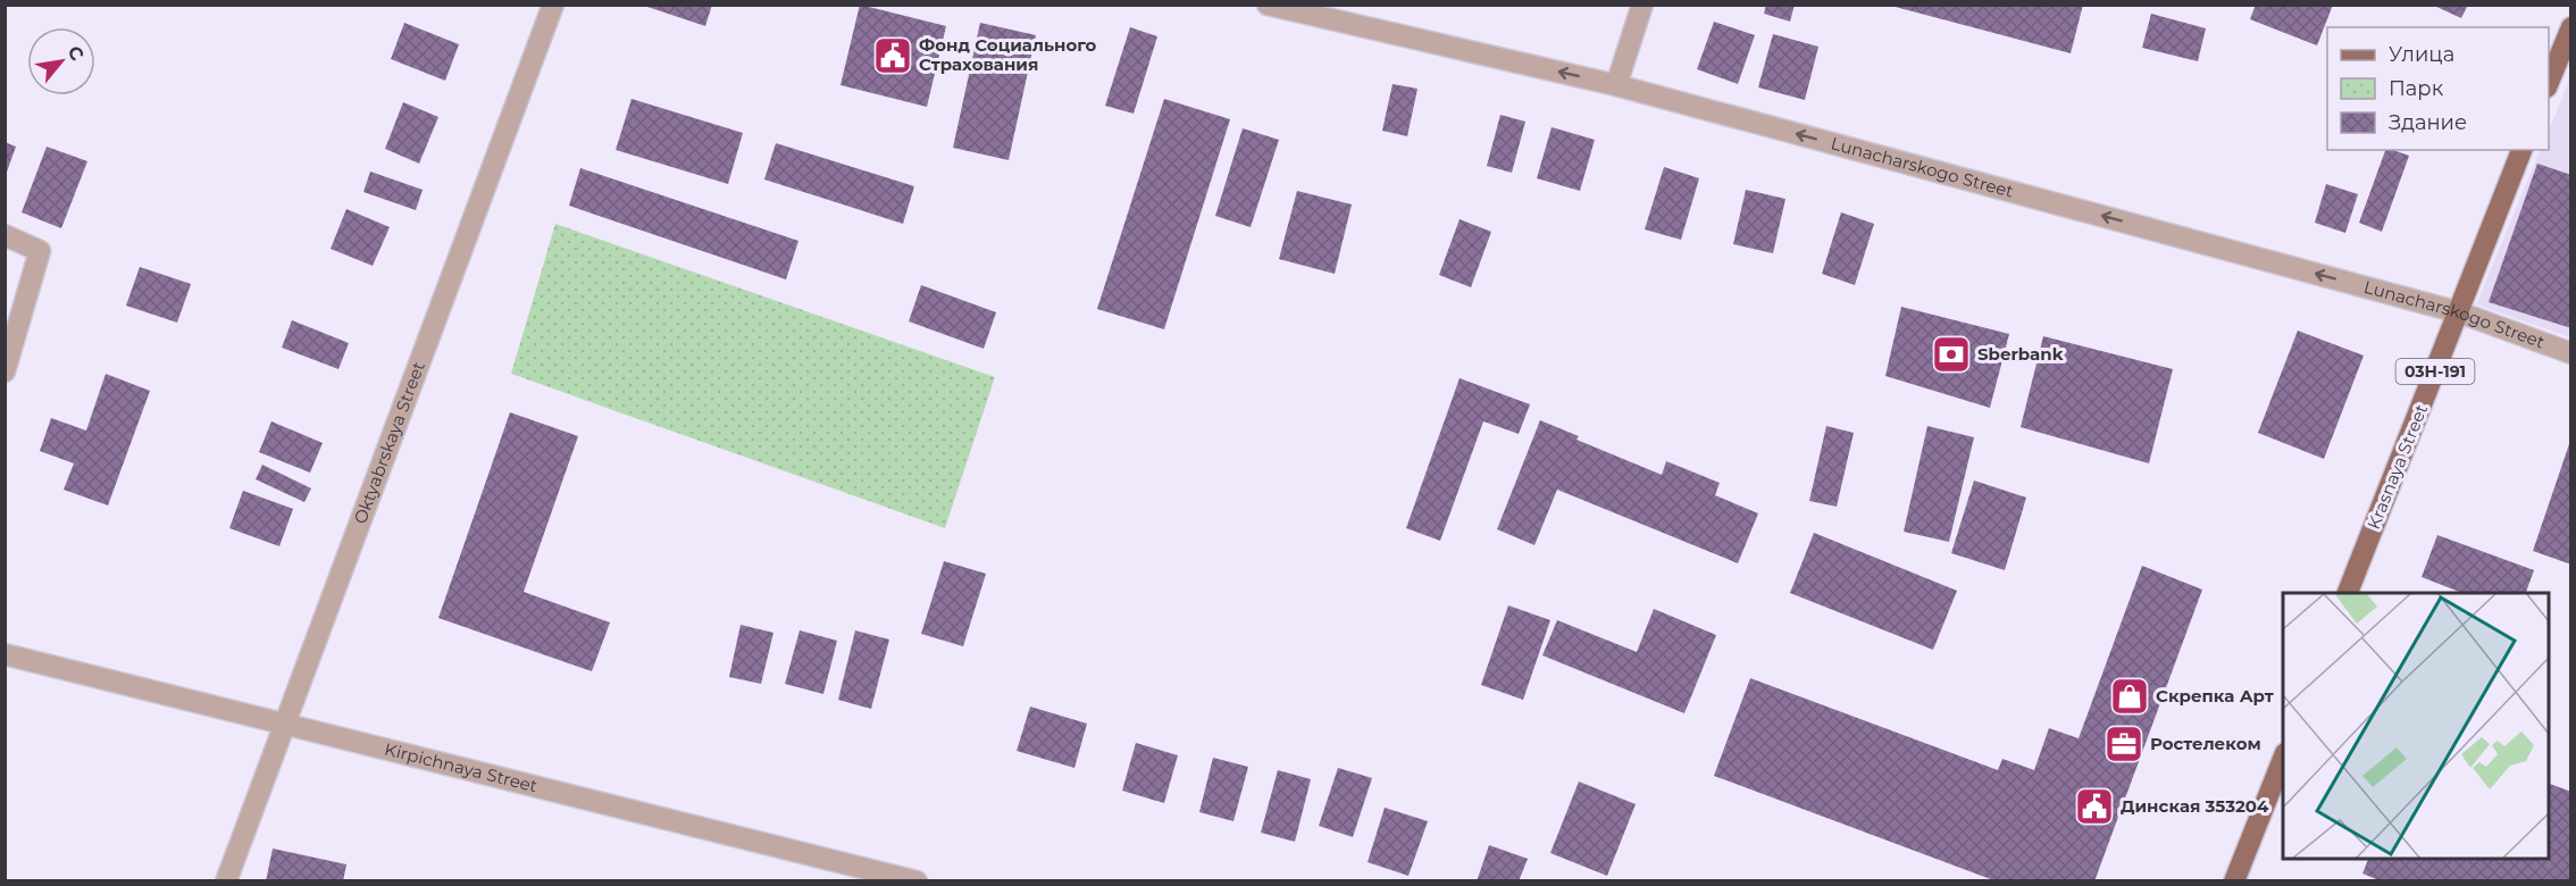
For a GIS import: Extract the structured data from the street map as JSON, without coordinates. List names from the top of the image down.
{
  "streets": {
    "main road": ["03Н-191", "Krasnaya Street"],
    "street": ["Lunacharskogo Street", "Oktyabrskaya Street", "Kirpichnaya Street"]
  },
  "crossings": [
    ["Lunacharskogo Street", "Krasnaya Street"],
    ["Oktyabrskaya Street", "Kirpichnaya Street"]
  ],
  "one_way": ["Lunacharskogo Street"],
  "places": {
    "public building": ["Фонд Социального Страхования", "Динская 353204"],
    "bank": ["Sberbank"],
    "shop": ["Скрепка Арт"],
    "office": ["Ростелеком"]
  },
  "legend": ["Улица", "Парк", "Здание"],
  "north": "top right"
}
